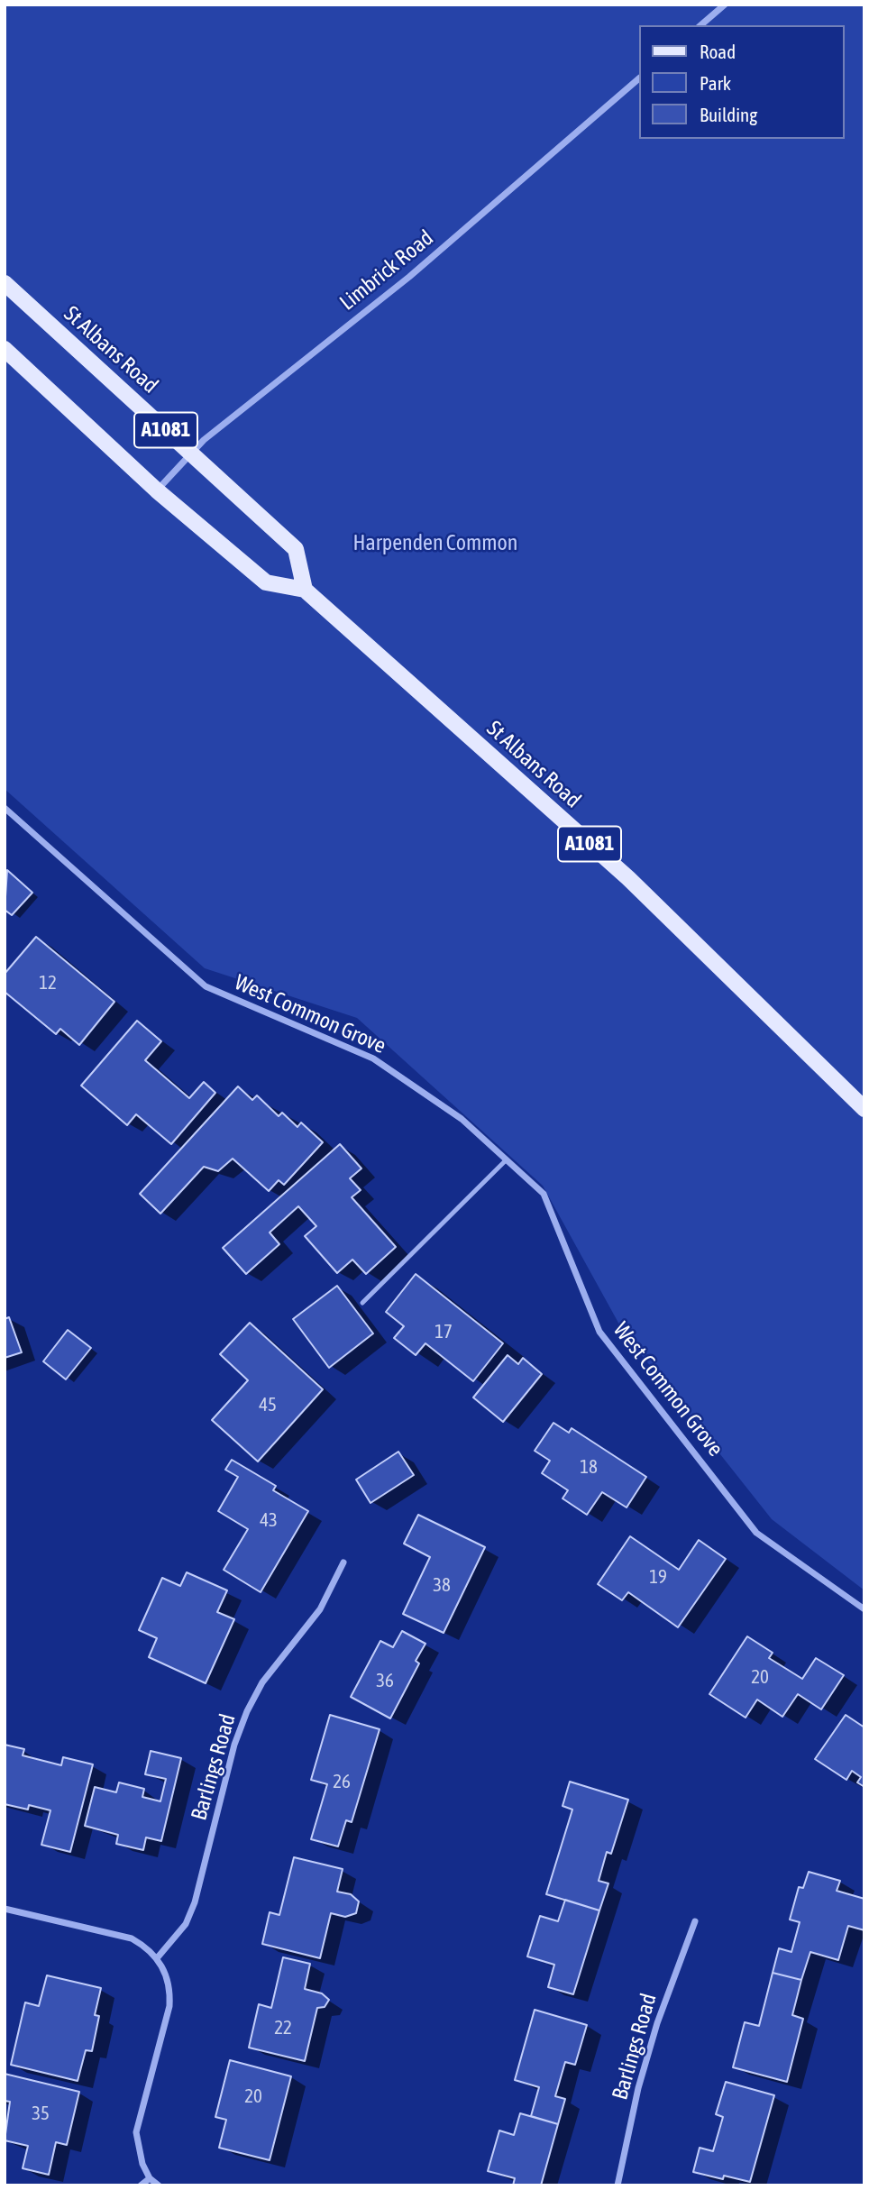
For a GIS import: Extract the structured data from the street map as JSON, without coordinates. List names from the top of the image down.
{
  "streets": {
    "main road": ["St Albans Road", "A1081"],
    "street": ["Limbrick Road", "West Common Grove", "Barlings Road"]
  },
  "crossings": [
    ["Limbrick Road", "St Albans Road"],
    ["Limbrick Road", "A1081"],
    ["St Albans Road", "A1081"]
  ],
  "parks": ["Harpenden Common"],
  "house_numbers": [
    "12",
    "17",
    "45",
    "18",
    "43",
    "19",
    "38",
    "20",
    "36",
    "26",
    "22",
    "20",
    "35"
  ],
  "legend": ["Road", "Park", "Building"]
}
